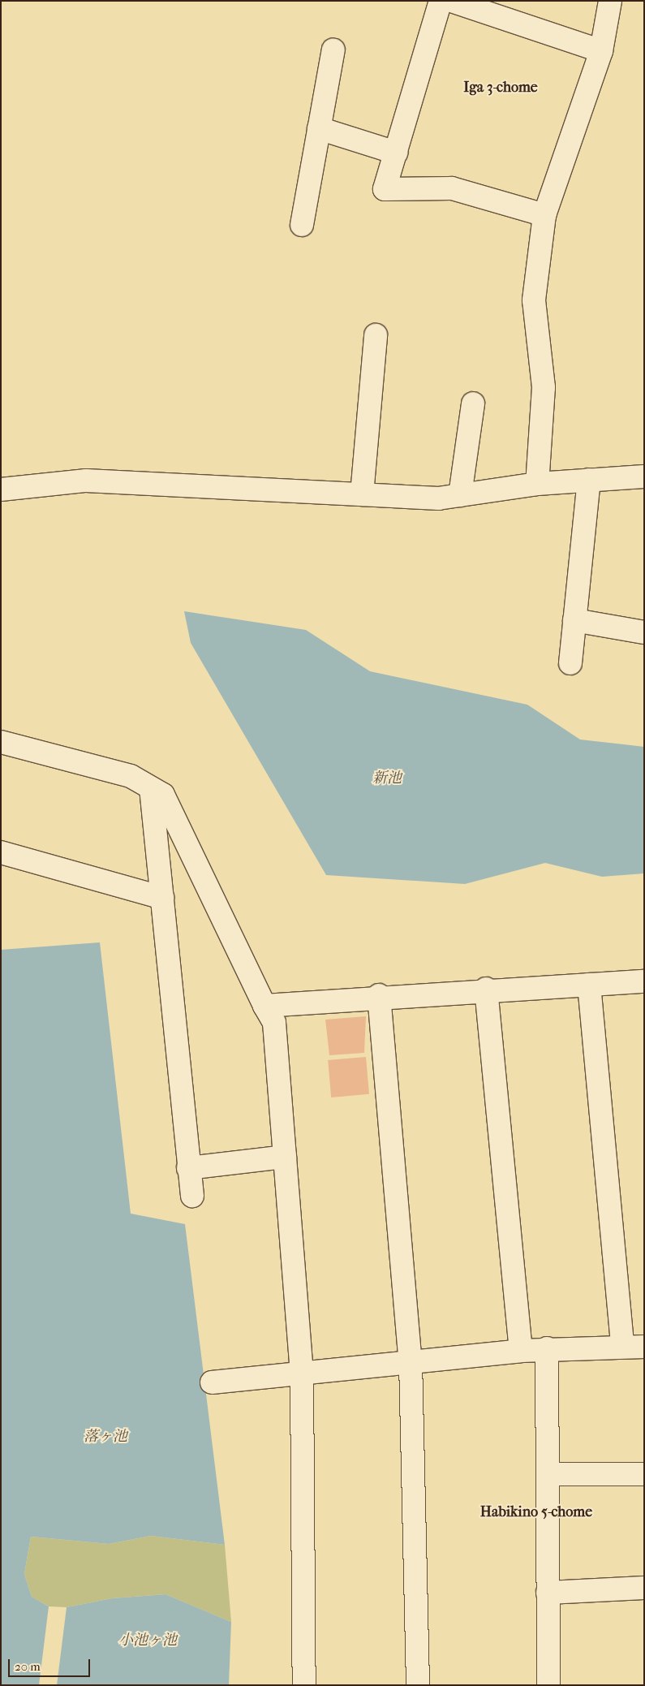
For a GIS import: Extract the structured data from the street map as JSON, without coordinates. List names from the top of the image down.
{
  "districts": ["Iga 3-chome", "Habikino 5-chome"],
  "water": ["新池", "落ヶ池", "小池ヶ池"],
  "scale_bar": "20 m"
}
